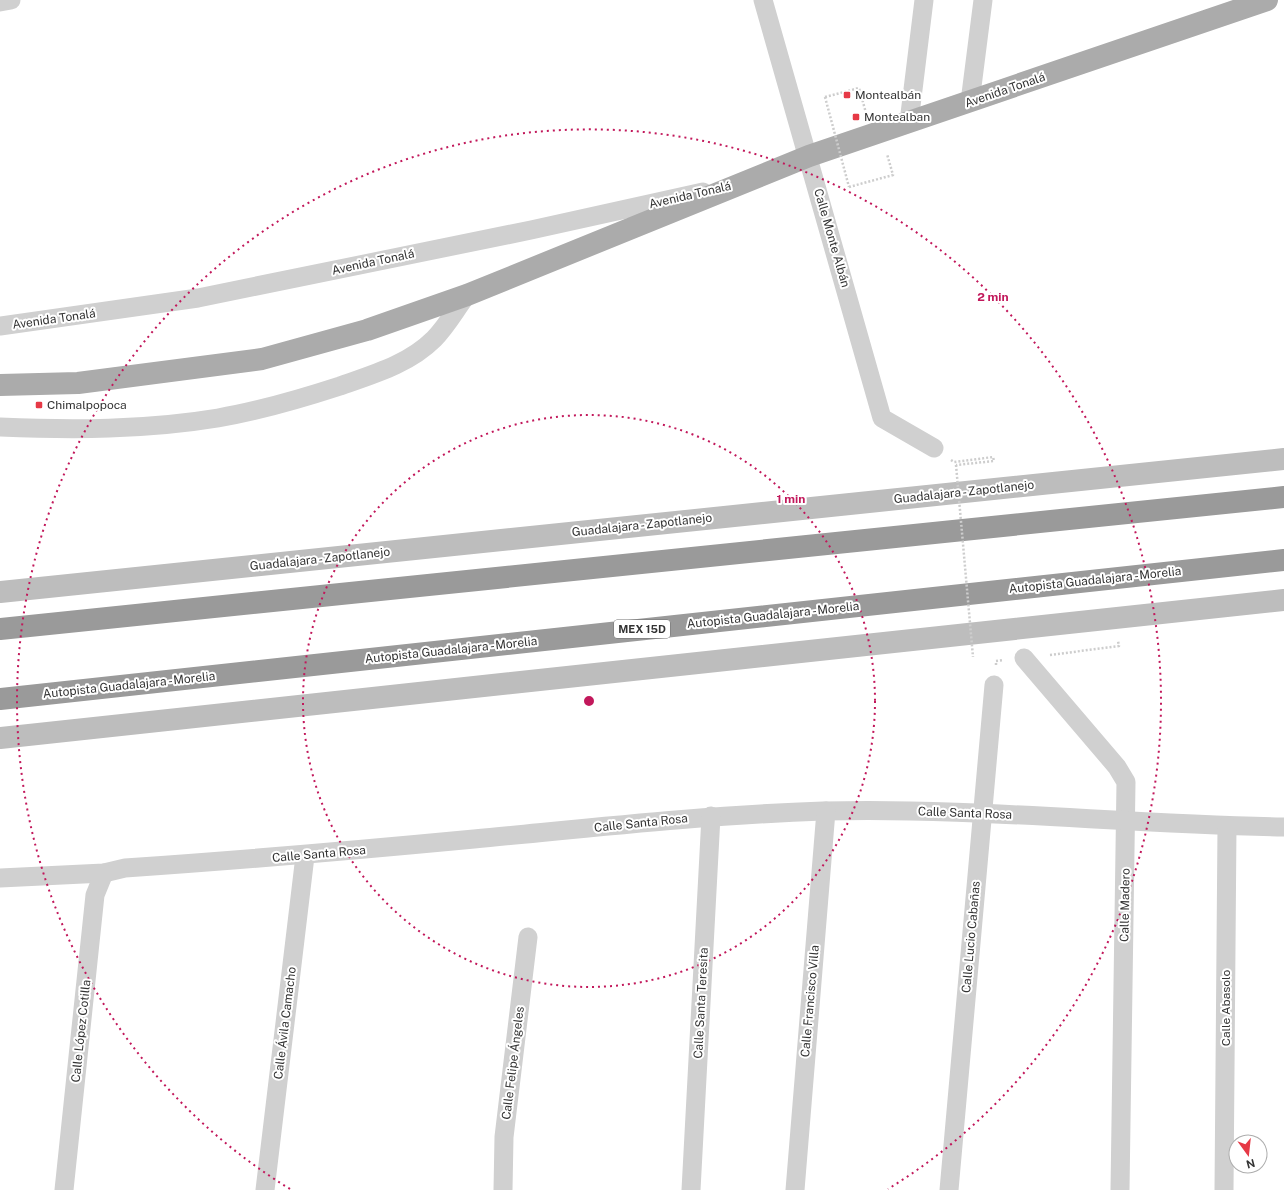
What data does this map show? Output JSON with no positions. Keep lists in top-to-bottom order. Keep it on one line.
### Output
{"streets":{"highway":["Autopista Guadalajara - Morelia","MEX 15D"],"main road":["Avenida Tonalá"],"street":["Calle Monte Albán","Guadalajara - Zapotlanejo","Calle Santa Rosa","Calle Madero","Calle Lucio Cabañas","Calle Francisco Villa","Calle Santa Teresita","Calle Abasolo","Calle Ávila Camacho","Calle López Cotilla","Calle Felipe Ángeles"]},"crossings":[["Avenida Tonalá","Calle Monte Albán"],["Calle Santa Rosa","Calle Madero"],["Calle Santa Rosa","Calle Lucio Cabañas"],["Calle Santa Rosa","Calle Francisco Villa"],["Calle Santa Rosa","Calle Santa Teresita"],["Calle Santa Rosa","Calle Abasolo"],["Calle Santa Rosa","Calle Ávila Camacho"],["Calle Santa Rosa","Calle López Cotilla"]],"places":{"transit":["Montealbán","Montealban","Chimalpopoca"]},"north":"bottom","rings":["2 min","1 min"]}
